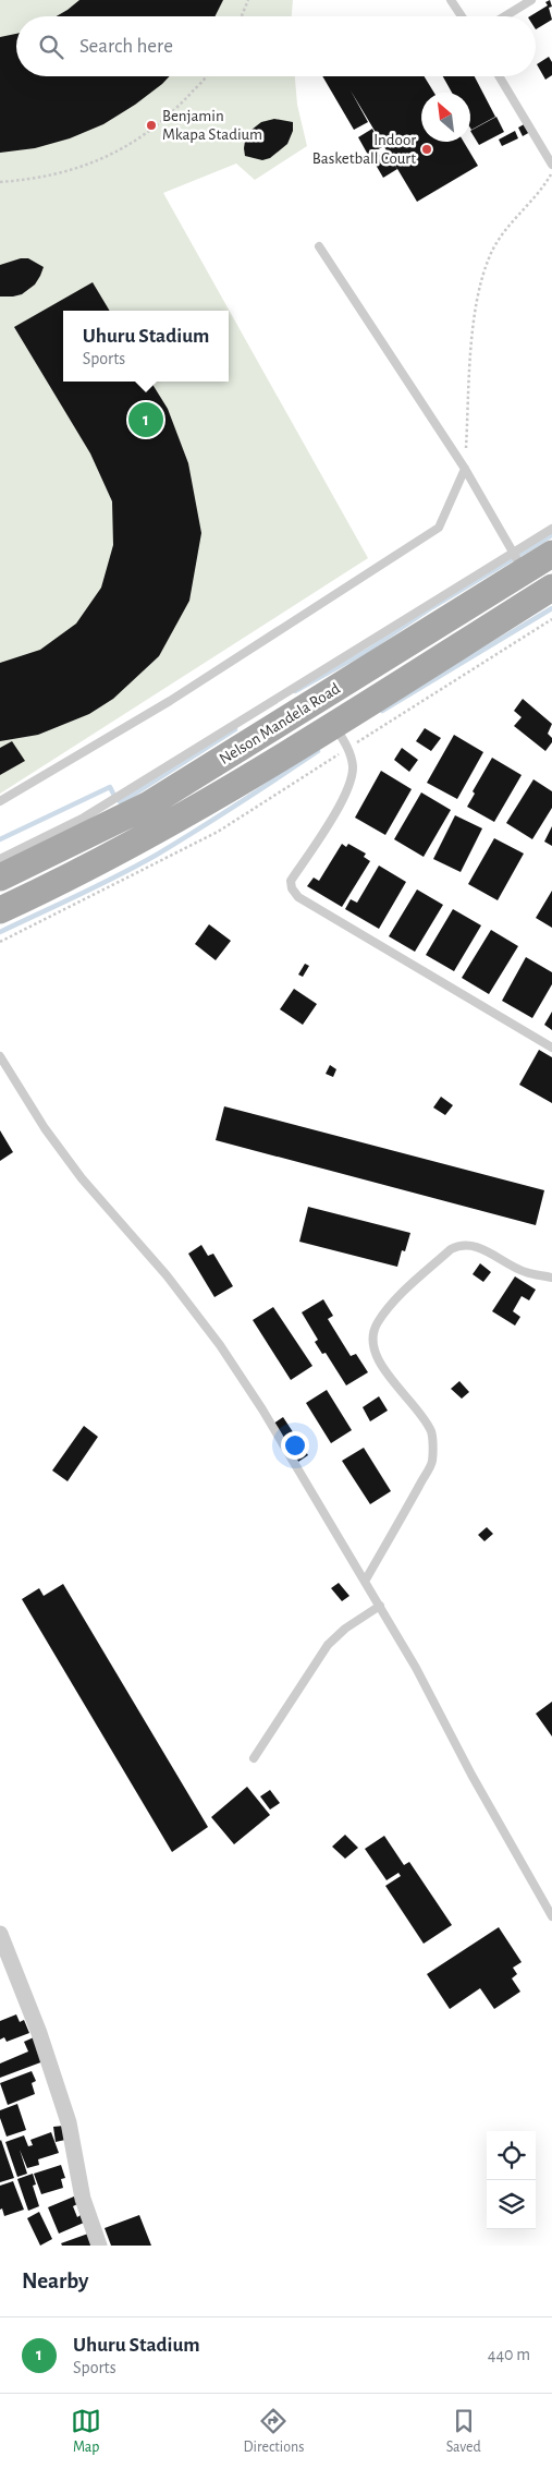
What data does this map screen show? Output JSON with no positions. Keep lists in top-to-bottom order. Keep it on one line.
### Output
{"streets":{"main road":["Nelson Mandela Road"]},"places":["Benjamin Mkapa Stadium","Indoor Basketball Court"],"north":"top left","page":{"search":"Search here","popup":["Uhuru Stadium","Sports"],"pins":"1","heading":"Nearby","list":[{"mark":"1","name":"Uhuru Stadium","note":"Sports","value":"440 m"}],"nav":["Map","Directions","Saved"]}}
